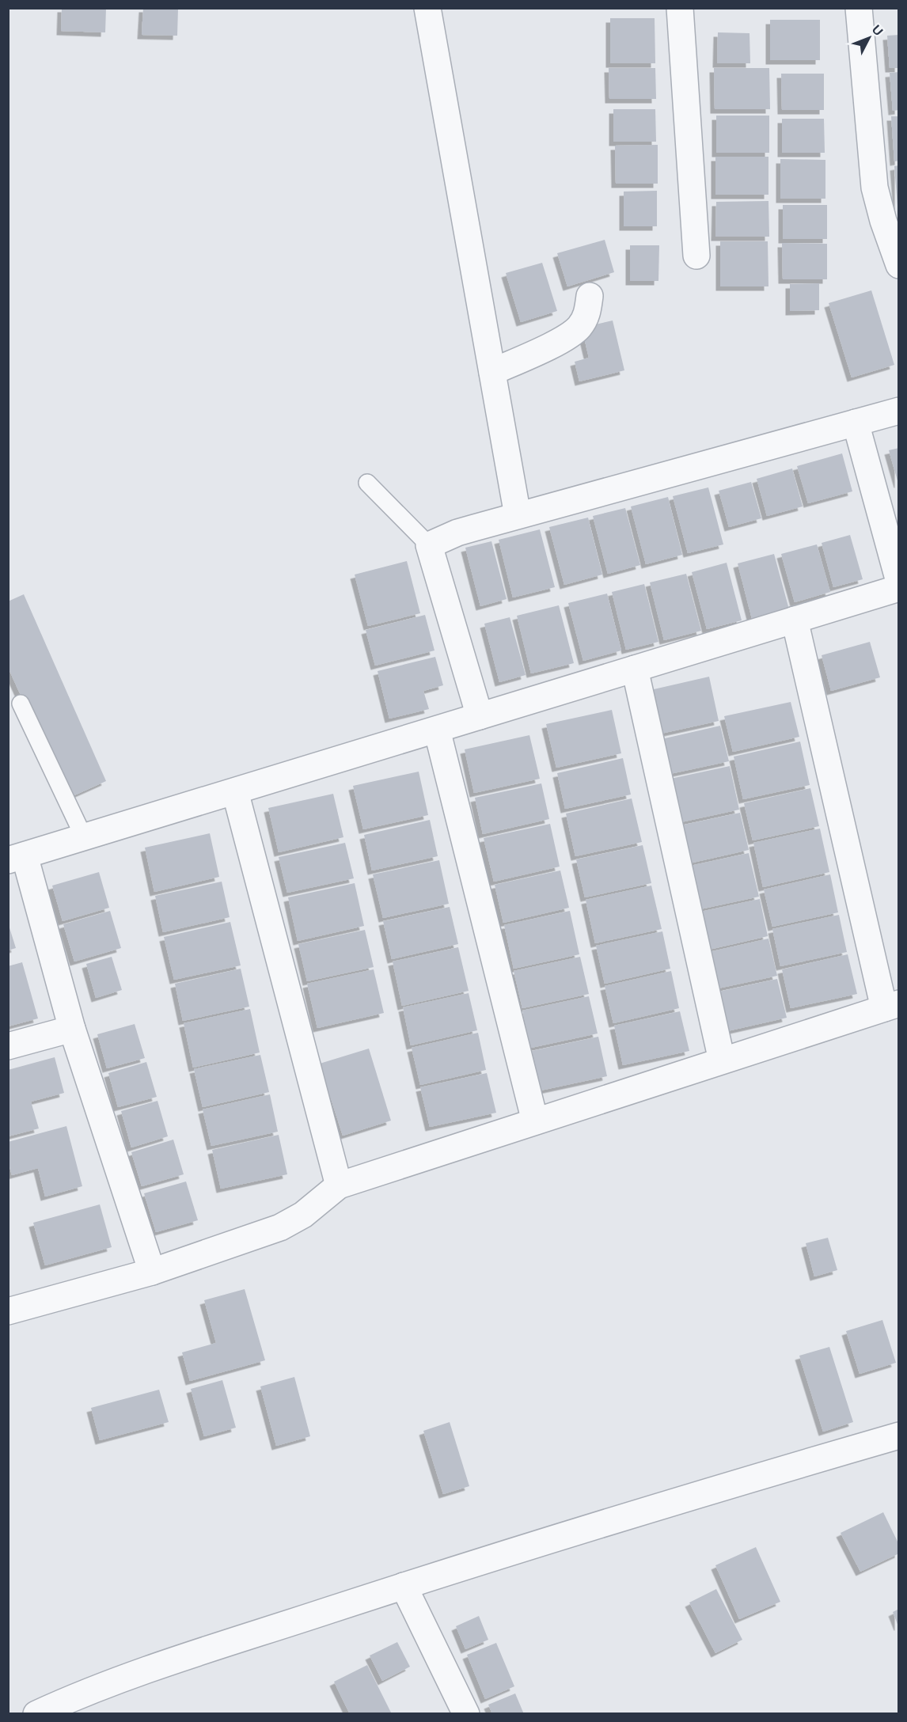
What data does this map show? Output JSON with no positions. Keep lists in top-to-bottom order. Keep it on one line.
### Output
{"north":"top right"}
